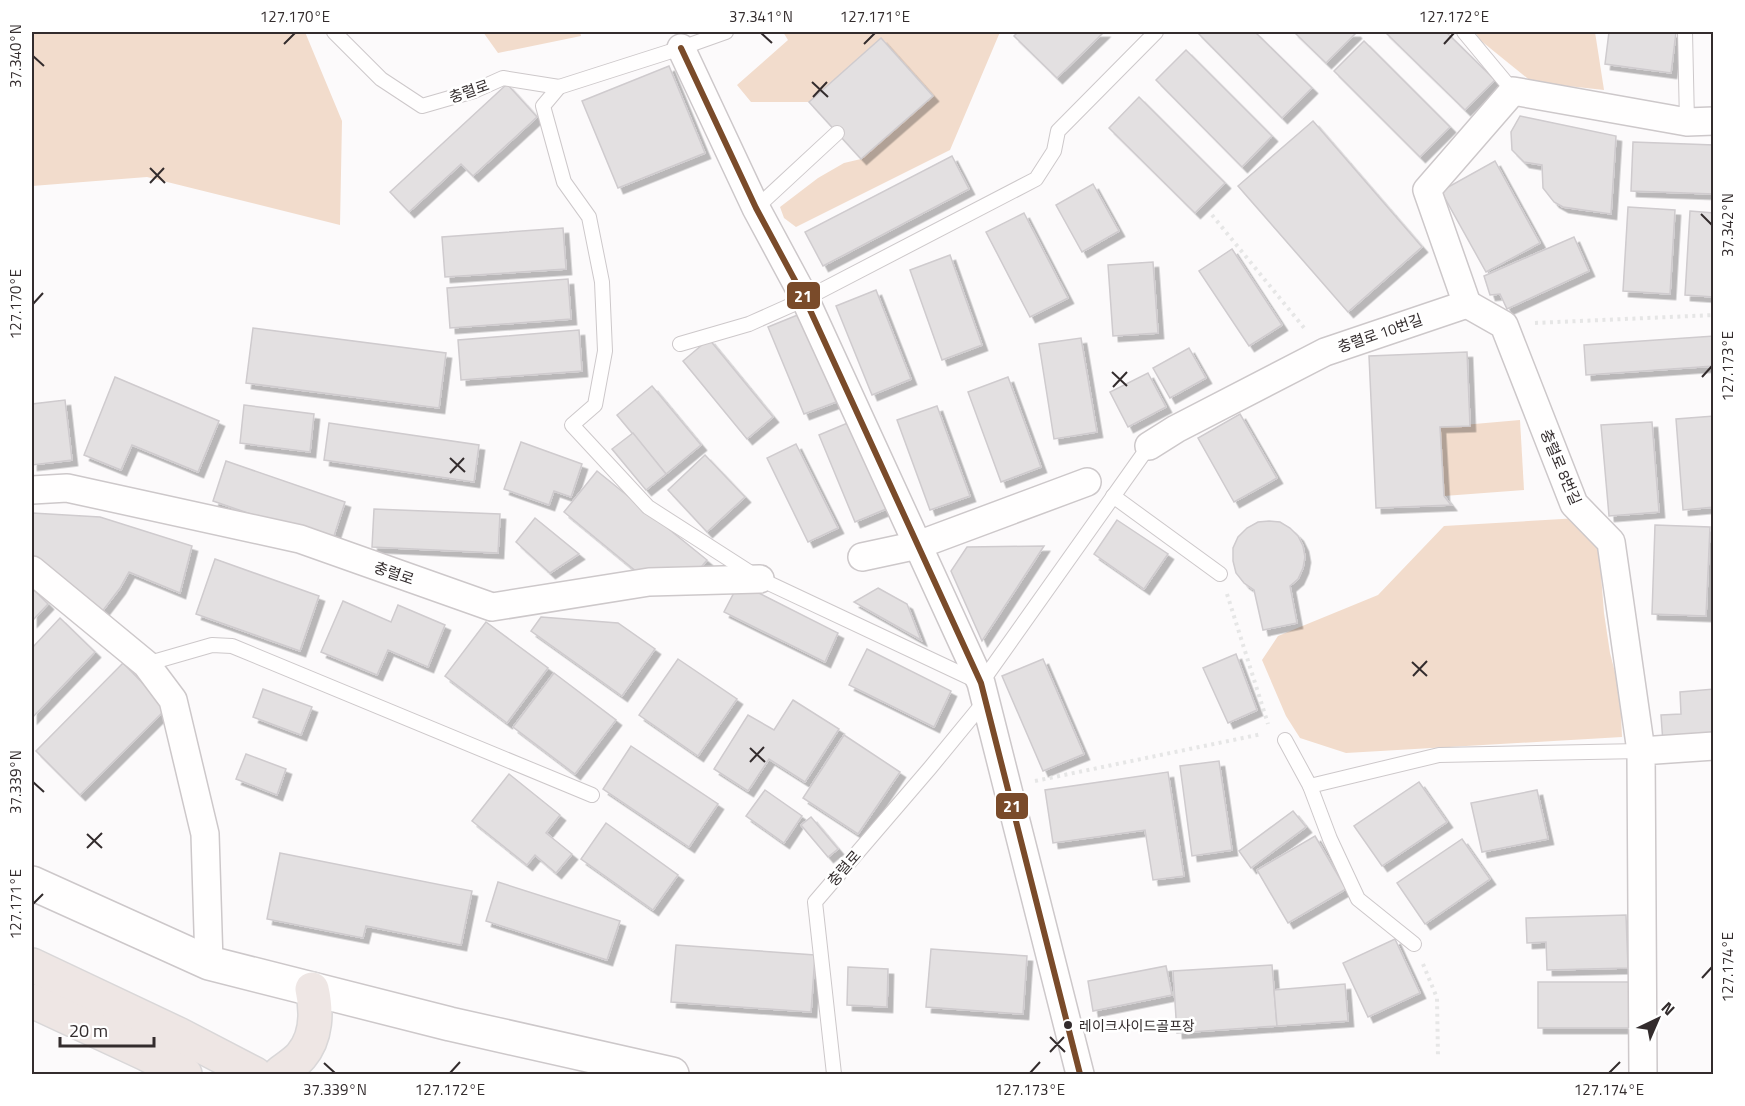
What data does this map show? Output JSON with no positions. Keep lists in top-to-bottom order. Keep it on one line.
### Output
{"streets":{"street":["충렬로","충렬로 10번길","충렬로 8번길"]},"crossings":[["충렬로","충렬로 10번길"]],"places":["레이크사이드골프장"],"lines":["transit line 21"],"scale_bar":"20 m","north":"top right","coordinates":["127.170°E","37.341°N","127.171°E","127.172°E","37.340°N","37.342°N","127.173°E","37.339°N","127.174°E"]}
